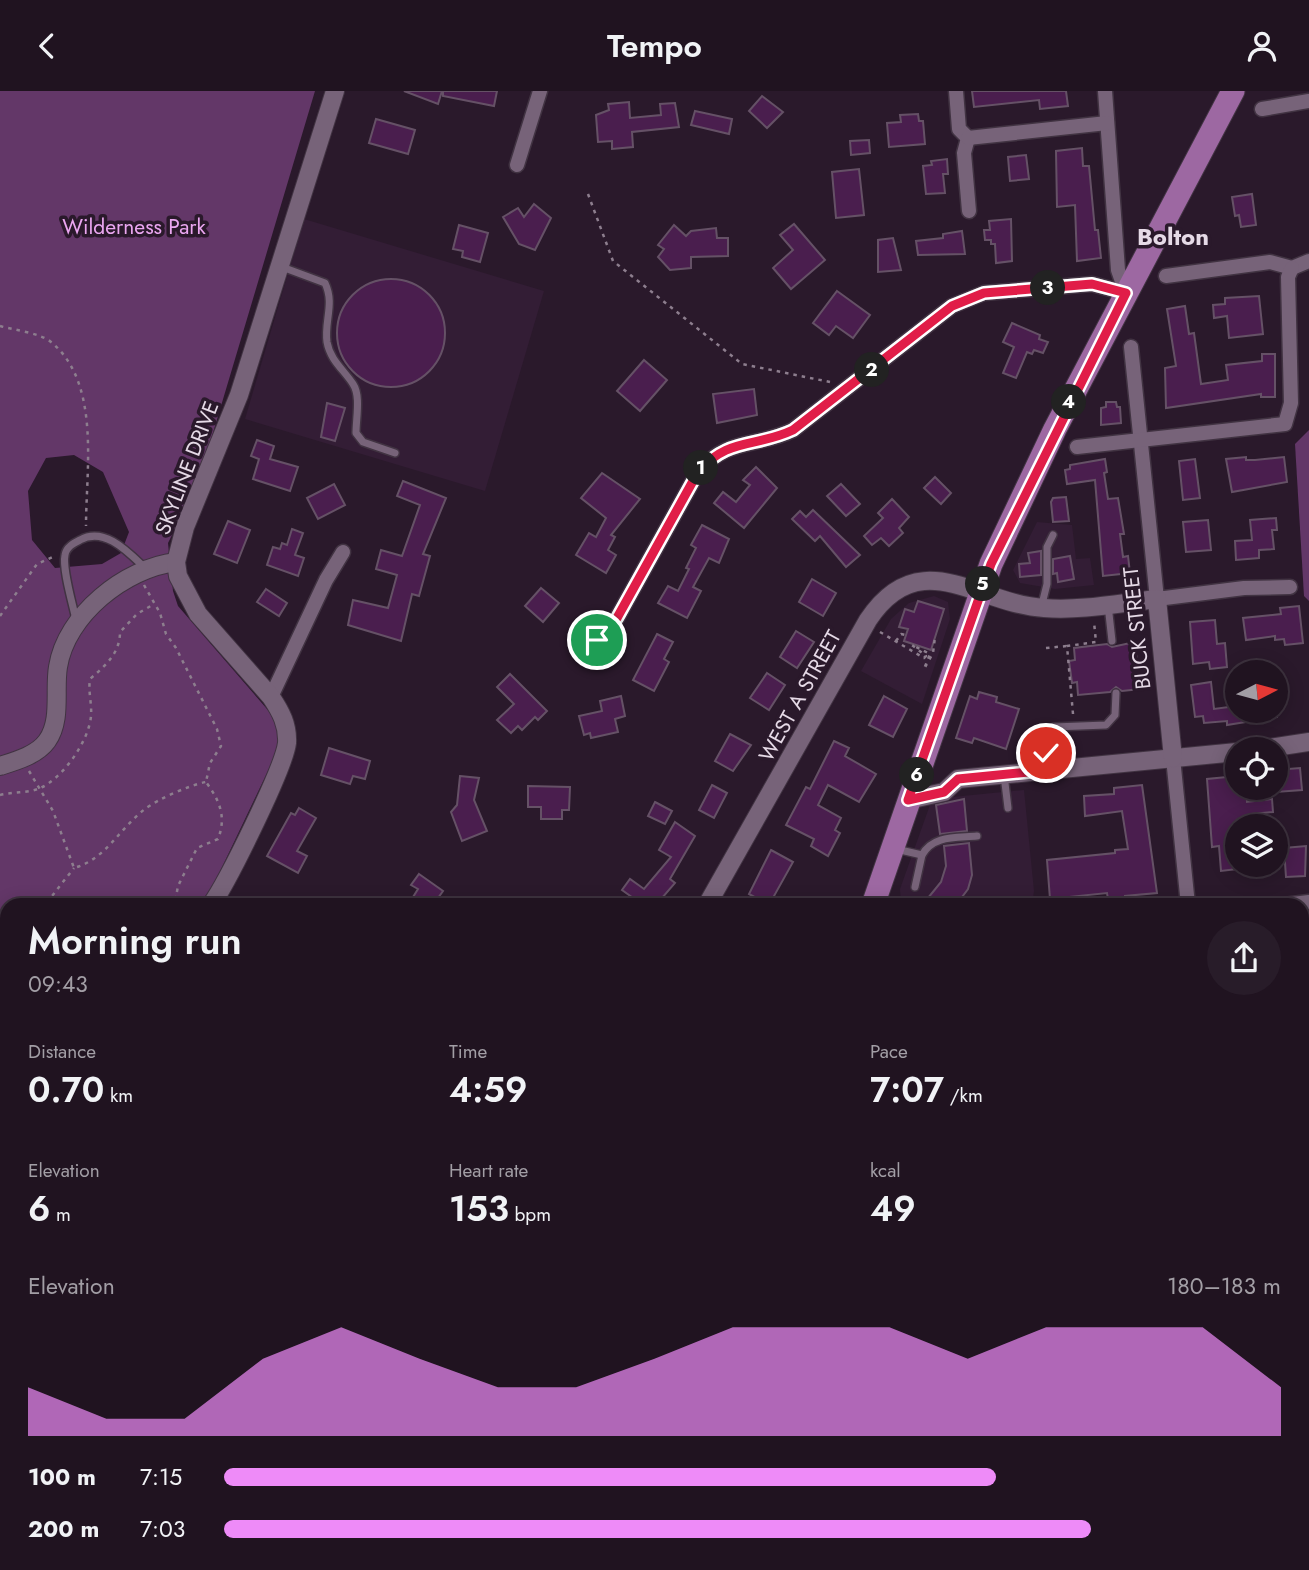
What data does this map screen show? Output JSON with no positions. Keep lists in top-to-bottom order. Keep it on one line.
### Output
{"streets":{"street":["SKYLINE DRIVE","BUCK STREET","WEST A STREET"]},"crossings":[["BUCK STREET","WEST A STREET"]],"districts":["Bolton"],"parks":["Wilderness Park"],"north":"right","page":{"header":"Tempo","pins":["3","2","4","1","5","6"],"heading":["Morning run","09:43"],"stats":[["Distance","0.70 km"],["Time","4:59"],["Pace","7:07 /km"],["Elevation","6 m"],["Heart rate","153 bpm"],["kcal","49"]],"chart":["Elevation","180–183 m"],"list":[{"name":"100 m","note":"7:15"},{"name":"200 m","note":"7:03"}]}}
